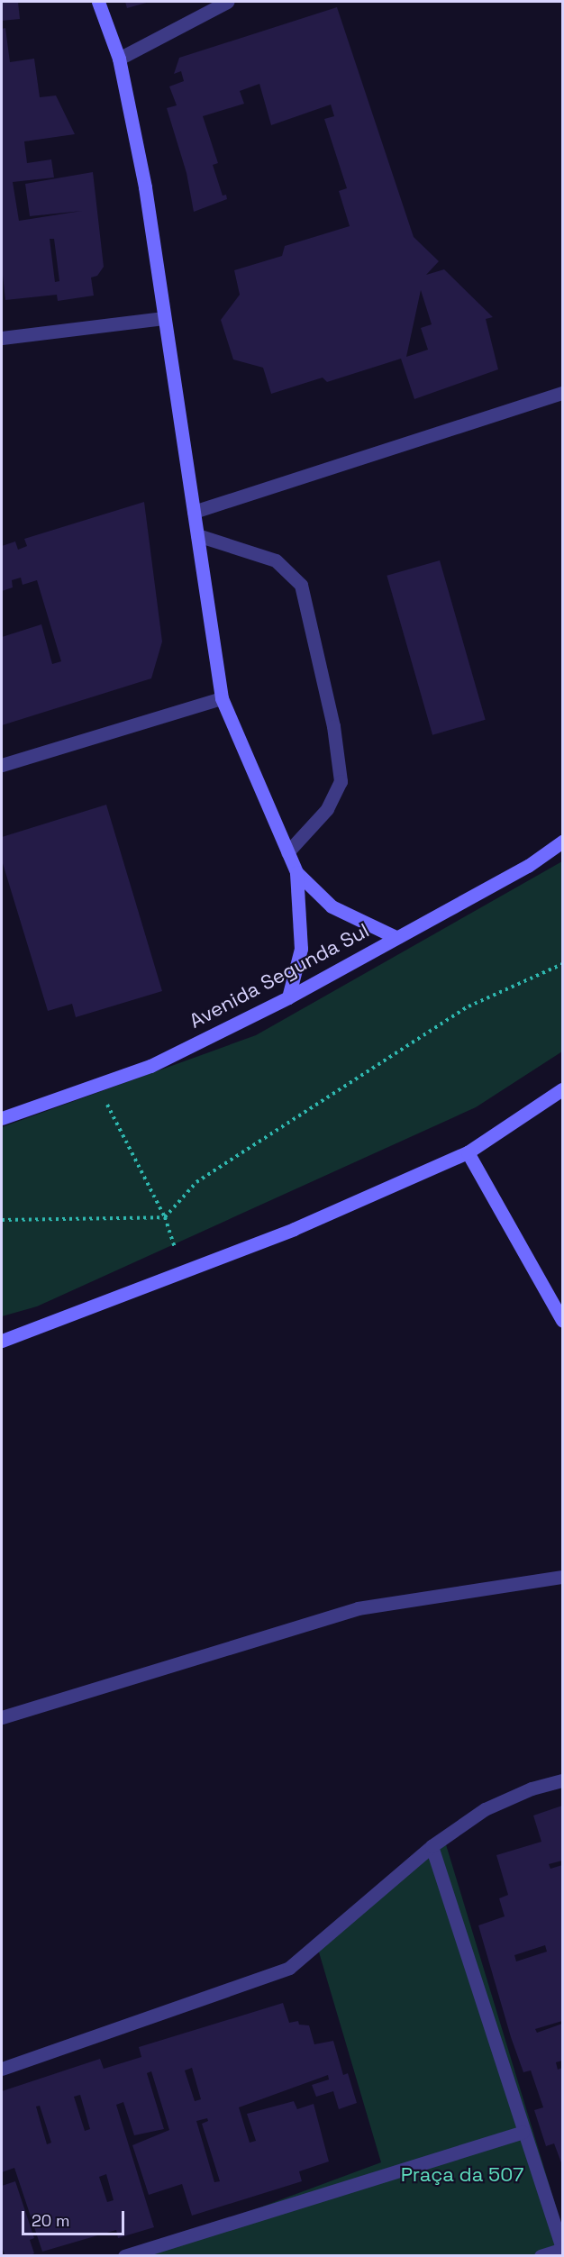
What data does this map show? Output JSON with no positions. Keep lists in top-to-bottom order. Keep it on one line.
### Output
{"streets":{"street":["Avenida Segunda Sul"]},"parks":["Praça da 507"],"scale_bar":"20 m"}
